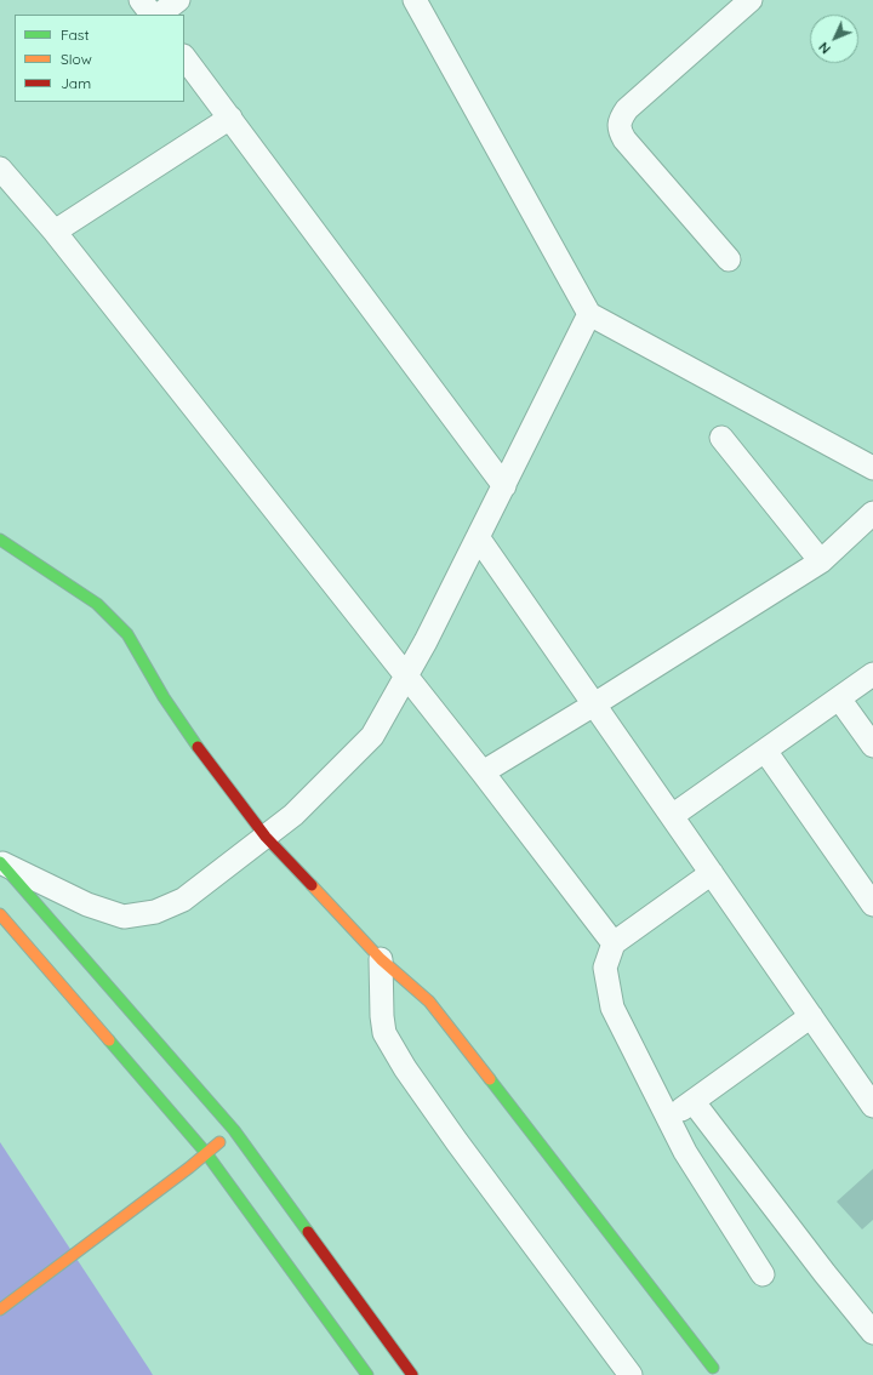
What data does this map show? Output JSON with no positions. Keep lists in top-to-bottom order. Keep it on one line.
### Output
{"legend":["Fast","Slow","Jam"],"north":"bottom left"}
